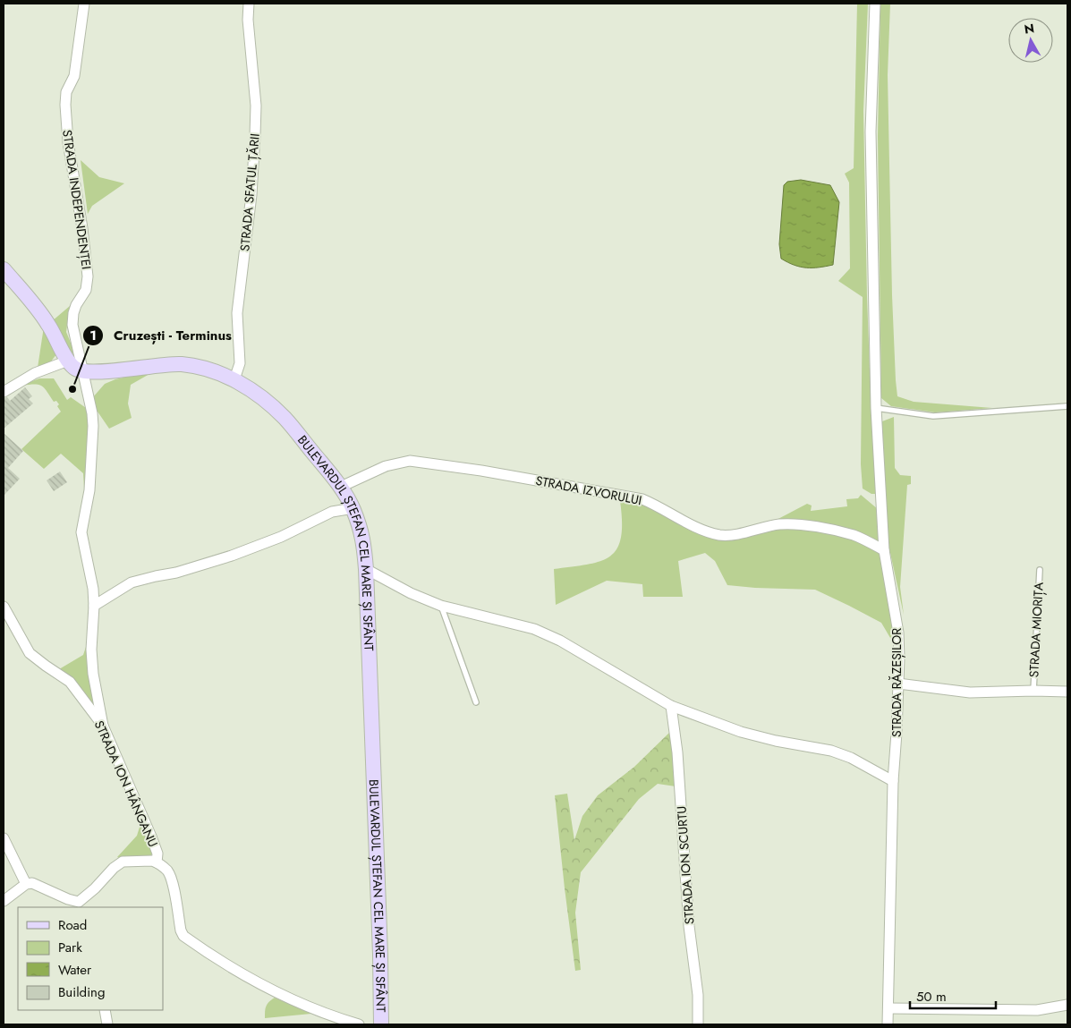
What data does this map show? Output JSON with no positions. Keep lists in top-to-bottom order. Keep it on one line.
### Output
{"streets":{"street":["STRADA SFATUL ȚĂRII","STRADA INDEPENDENȚEI","STRADA IZVORULUI","BULEVARDUL ȘTEFAN CEL MARE ȘI SFÂNT","STRADA MIORIȚA","STRADA RĂZEȘILOR","STRADA ION HÂNGANU","STRADA ION SCURTU"]},"crossings":[["STRADA SFATUL ȚĂRII","BULEVARDUL ȘTEFAN CEL MARE ȘI SFÂNT"],["STRADA INDEPENDENȚEI","BULEVARDUL ȘTEFAN CEL MARE ȘI SFÂNT"],["STRADA INDEPENDENȚEI","STRADA ION HÂNGANU"],["STRADA IZVORULUI","BULEVARDUL ȘTEFAN CEL MARE ȘI SFÂNT"],["STRADA IZVORULUI","STRADA RĂZEȘILOR"],["STRADA MIORIȚA","STRADA RĂZEȘILOR"]],"places":["Cruzești - Terminus"],"legend":["Road","Park","Water","Building"],"scale_bar":"50 m","north":"top"}
